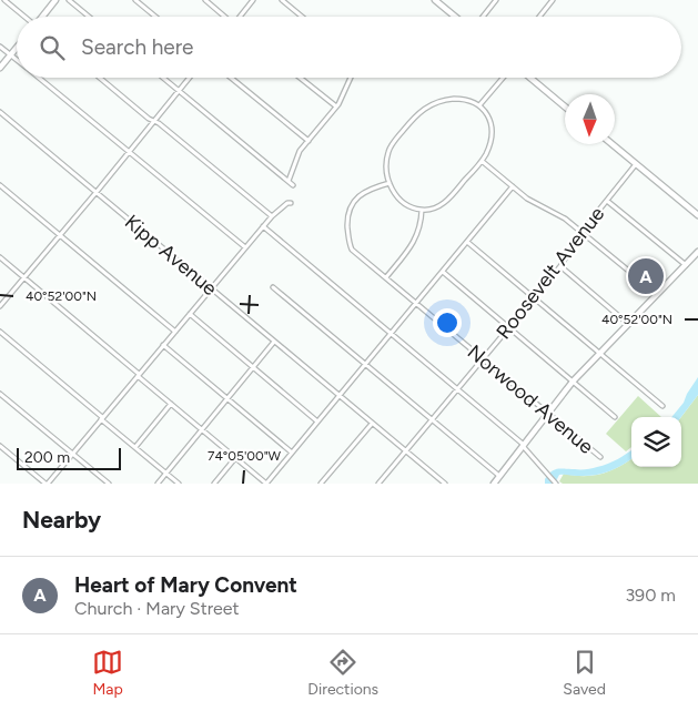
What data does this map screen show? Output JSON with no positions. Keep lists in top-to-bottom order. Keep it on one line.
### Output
{"streets":{"street":["Kipp Avenue","Roosevelt Avenue","Norwood Avenue"]},"crossings":[["Kipp Avenue","Roosevelt Avenue"],["Roosevelt Avenue","Norwood Avenue"]],"scale_bar":"200 m","north":"bottom","page":{"search":"Search here","pins":"A","scale":"200 m","heading":"Nearby","list":[{"mark":"A","name":"Heart of Mary Convent","note":"Church · Mary Street","value":"390 m"}],"nav":["Map","Directions","Saved"]},"coordinates":["40°52'00\"N","74°05'00\"W"]}
